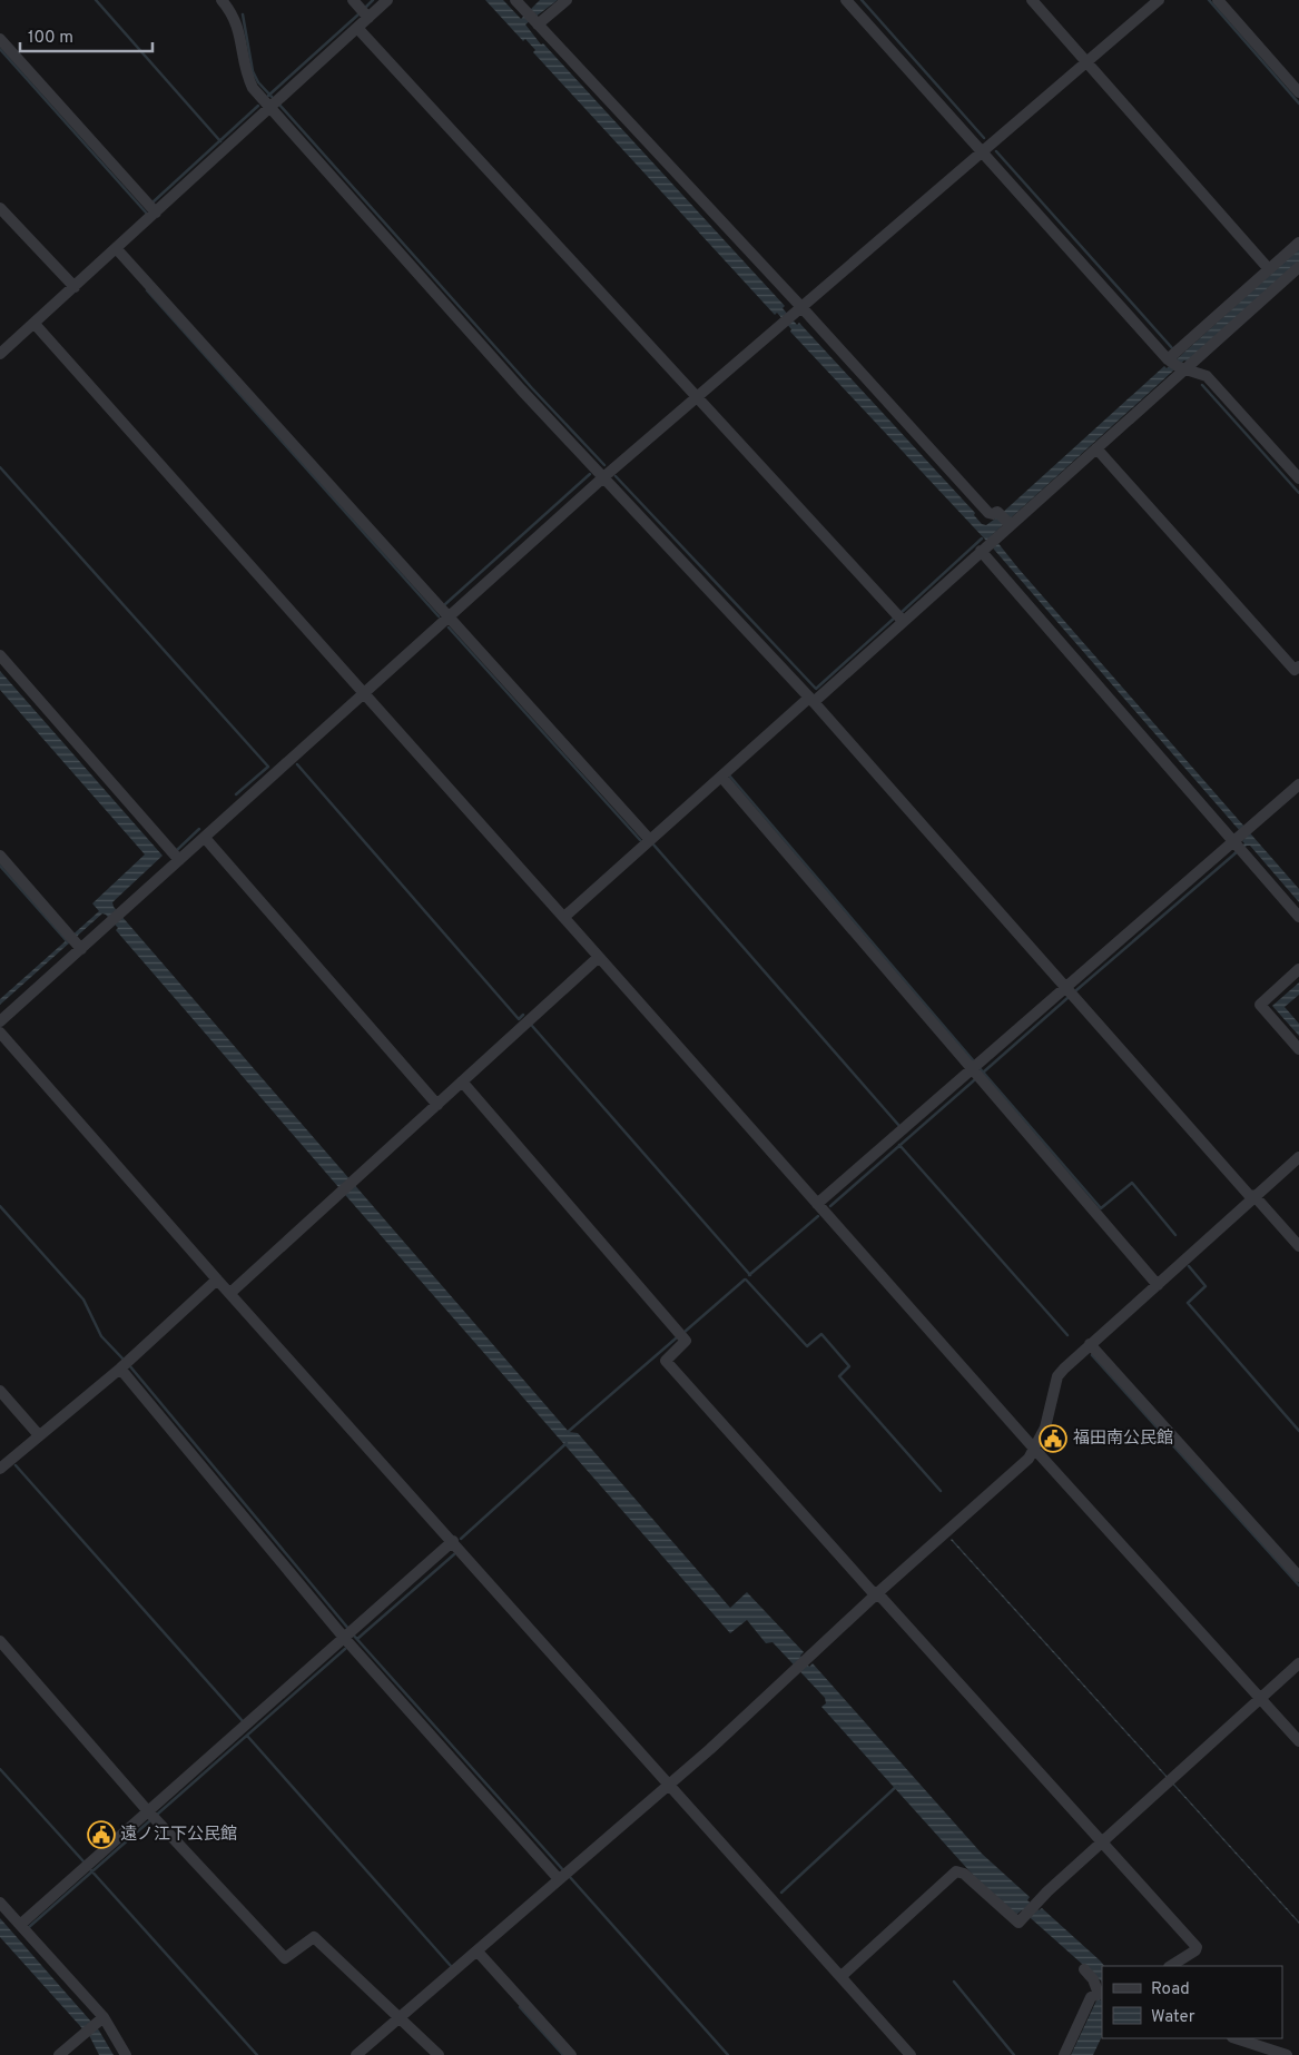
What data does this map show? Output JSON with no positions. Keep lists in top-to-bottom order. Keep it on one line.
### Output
{"places":{"public building":["福田南公民館","遠ノ江下公民館"]},"legend":["Road","Water"],"scale_bar":"100 m"}
